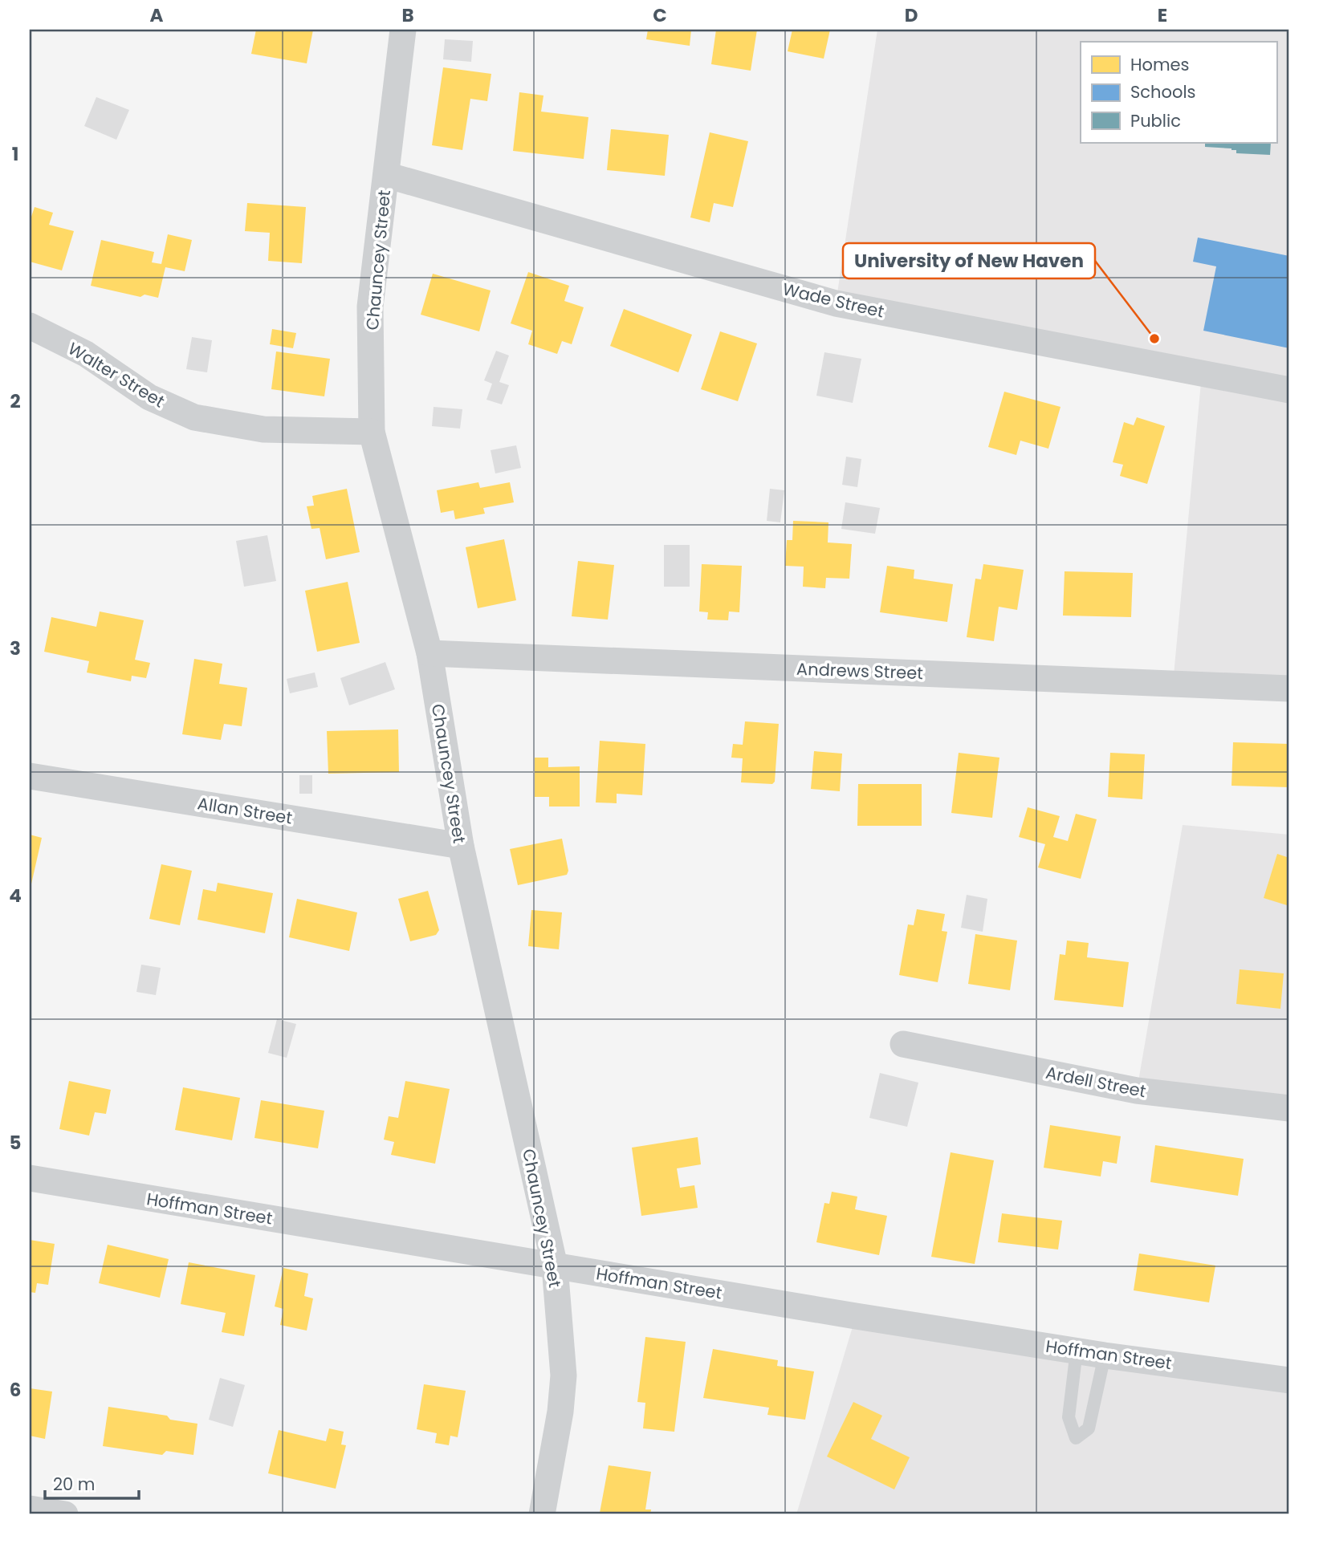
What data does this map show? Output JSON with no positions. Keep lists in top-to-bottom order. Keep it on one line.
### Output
{"streets":{"street":["Chauncey Street","Wade Street","Walter Street","Andrews Street","Allan Street","Ardell Street","Hoffman Street"]},"crossings":[["Chauncey Street","Wade Street"],["Chauncey Street","Walter Street"],["Chauncey Street","Andrews Street"],["Chauncey Street","Allan Street"],["Chauncey Street","Hoffman Street"]],"places":["University of New Haven"],"legend":["Homes","Schools","Public"],"scale_bar":"20 m","grid":{"columns":["A","B","C","D","E"],"rows":["1","2","3","4","5","6"]}}
